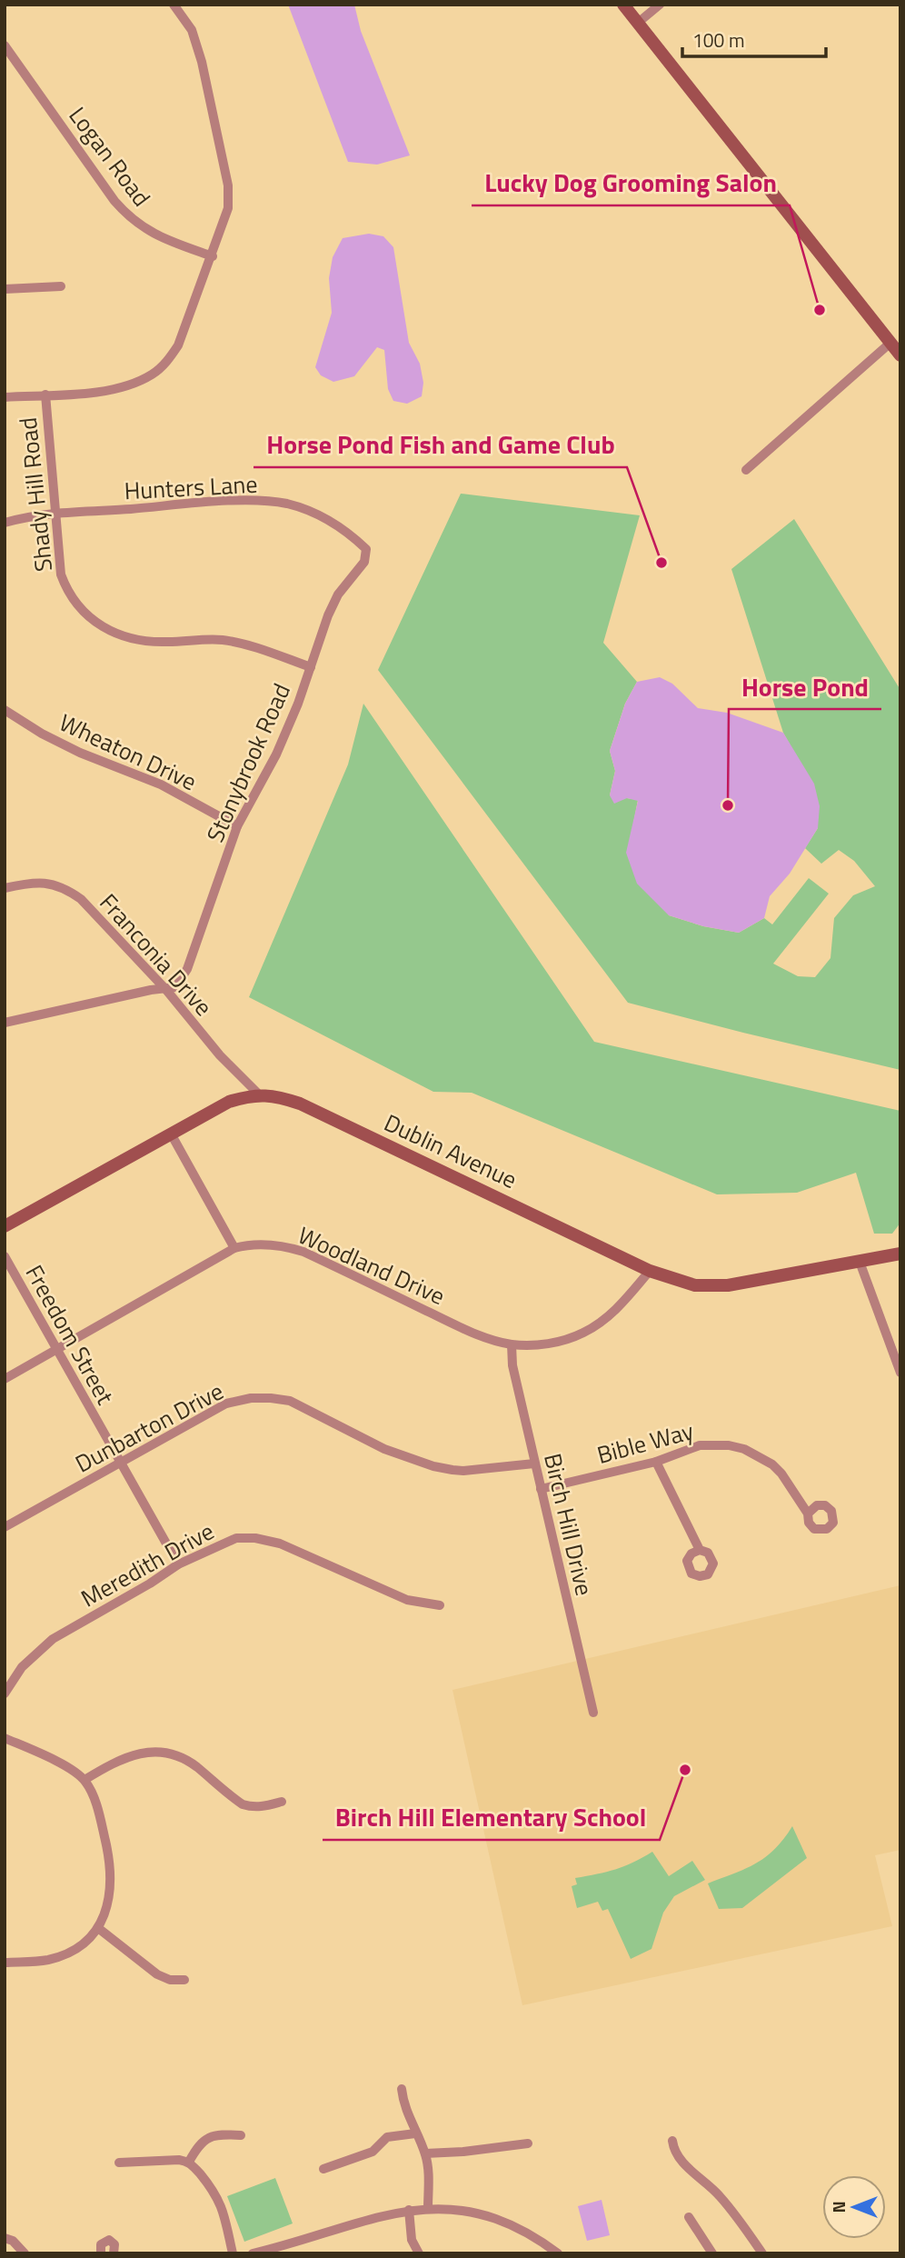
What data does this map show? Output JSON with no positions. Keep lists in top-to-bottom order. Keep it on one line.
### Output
{"streets":{"street":["Logan Road","Hunters Lane","Shady Hill Road","Wheaton Drive","Stonybrook Road","Franconia Drive","Dublin Avenue","Woodland Drive","Freedom Street","Dunbarton Drive","Bible Way","Birch Hill Drive","Meredith Drive"]},"crossings":[["Hunters Lane","Shady Hill Road"],["Hunters Lane","Stonybrook Road"],["Shady Hill Road","Stonybrook Road"],["Wheaton Drive","Stonybrook Road"],["Stonybrook Road","Franconia Drive"],["Franconia Drive","Dublin Avenue"],["Dublin Avenue","Woodland Drive"],["Woodland Drive","Freedom Street"],["Woodland Drive","Birch Hill Drive"],["Freedom Street","Dunbarton Drive"],["Freedom Street","Meredith Drive"],["Dunbarton Drive","Birch Hill Drive"],["Bible Way","Birch Hill Drive"]],"places":["Lucky Dog Grooming Salon","Horse Pond Fish and Game Club","Horse Pond","Birch Hill Elementary School"],"scale_bar":"100 m","north":"left"}
